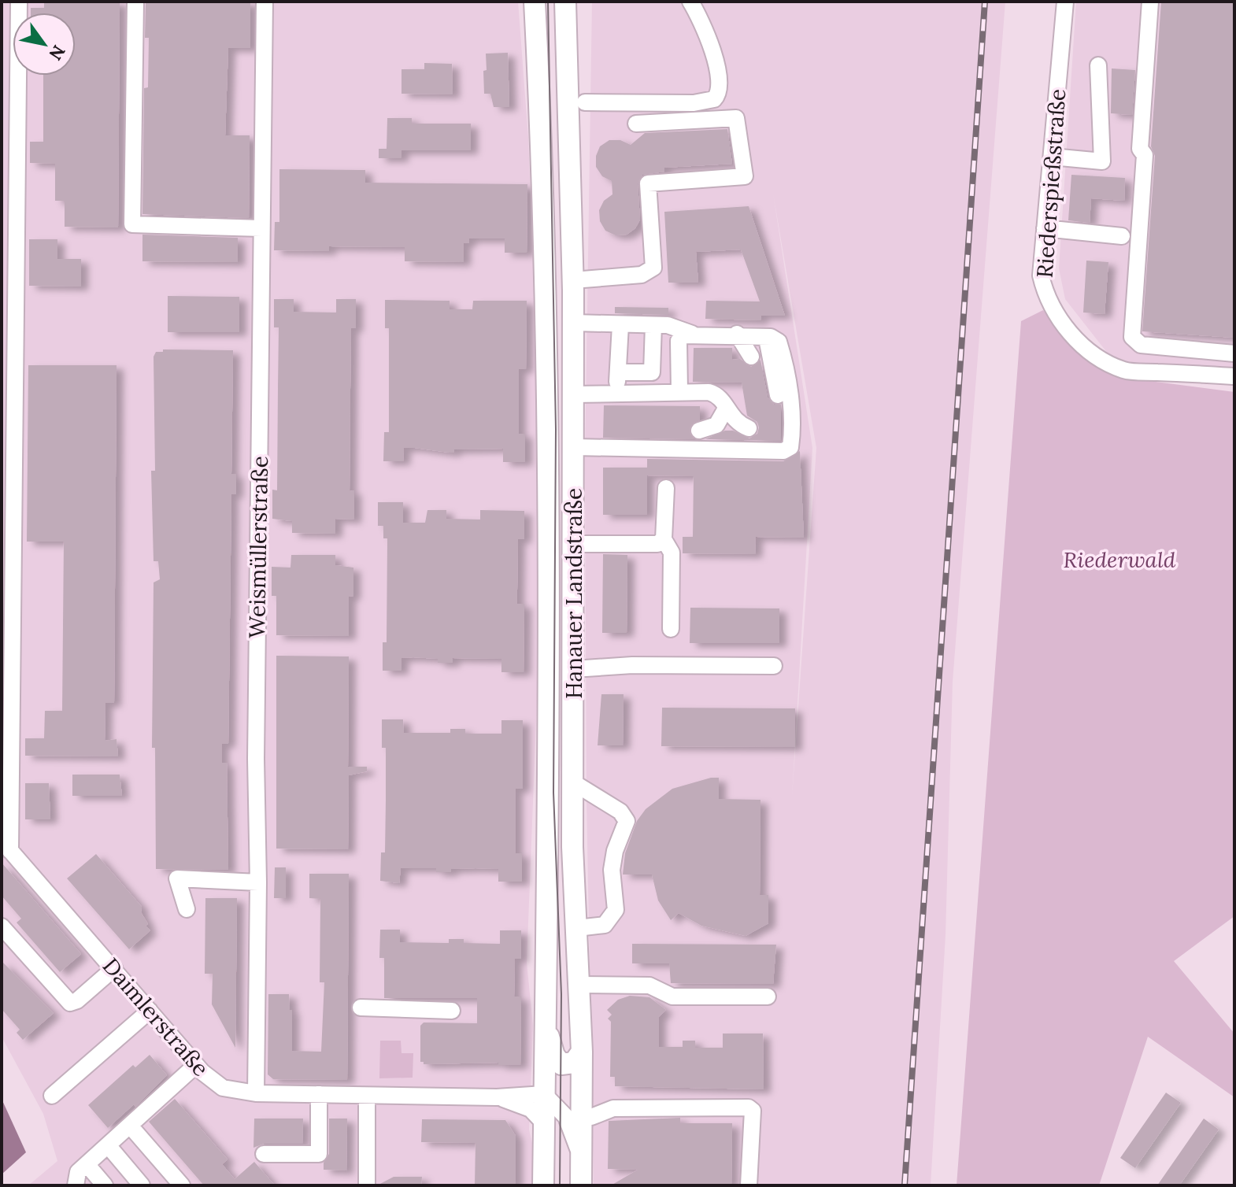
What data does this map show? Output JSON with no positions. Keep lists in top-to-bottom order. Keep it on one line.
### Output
{"streets":{"main road":["Hanauer Landstraße"],"street":["Riederspießstraße","Weismüllerstraße","Daimlerstraße"]},"crossings":[["Weismüllerstraße","Daimlerstraße"],["Hanauer Landstraße","Daimlerstraße"]],"parks":["Riederwald"],"north":"bottom right"}
